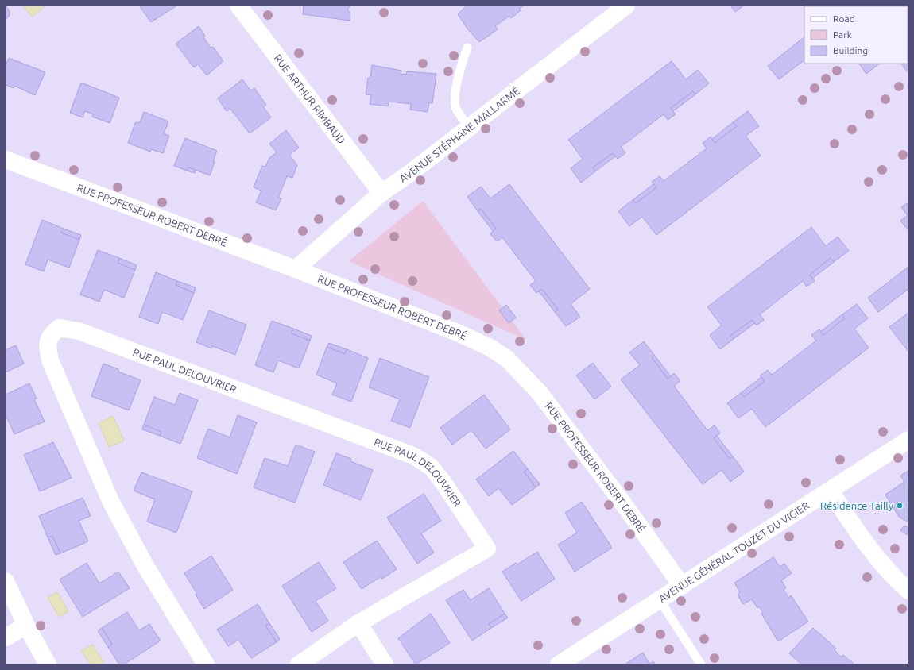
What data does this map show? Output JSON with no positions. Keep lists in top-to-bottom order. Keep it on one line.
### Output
{"streets":{"street":["RUE ARTHUR RIMBAUD","AVENUE STÉPHANE MALLARMÉ","RUE PROFESSEUR ROBERT DEBRÉ","RUE PAUL DELOUVRIER","AVENUE GÉNÉRAL TOUZET DU VIGIER"]},"crossings":[["RUE ARTHUR RIMBAUD","AVENUE STÉPHANE MALLARMÉ"],["AVENUE STÉPHANE MALLARMÉ","RUE PROFESSEUR ROBERT DEBRÉ"],["RUE PROFESSEUR ROBERT DEBRÉ","AVENUE GÉNÉRAL TOUZET DU VIGIER"]],"places":["Résidence Tailly"],"legend":["Road","Park","Building"]}
